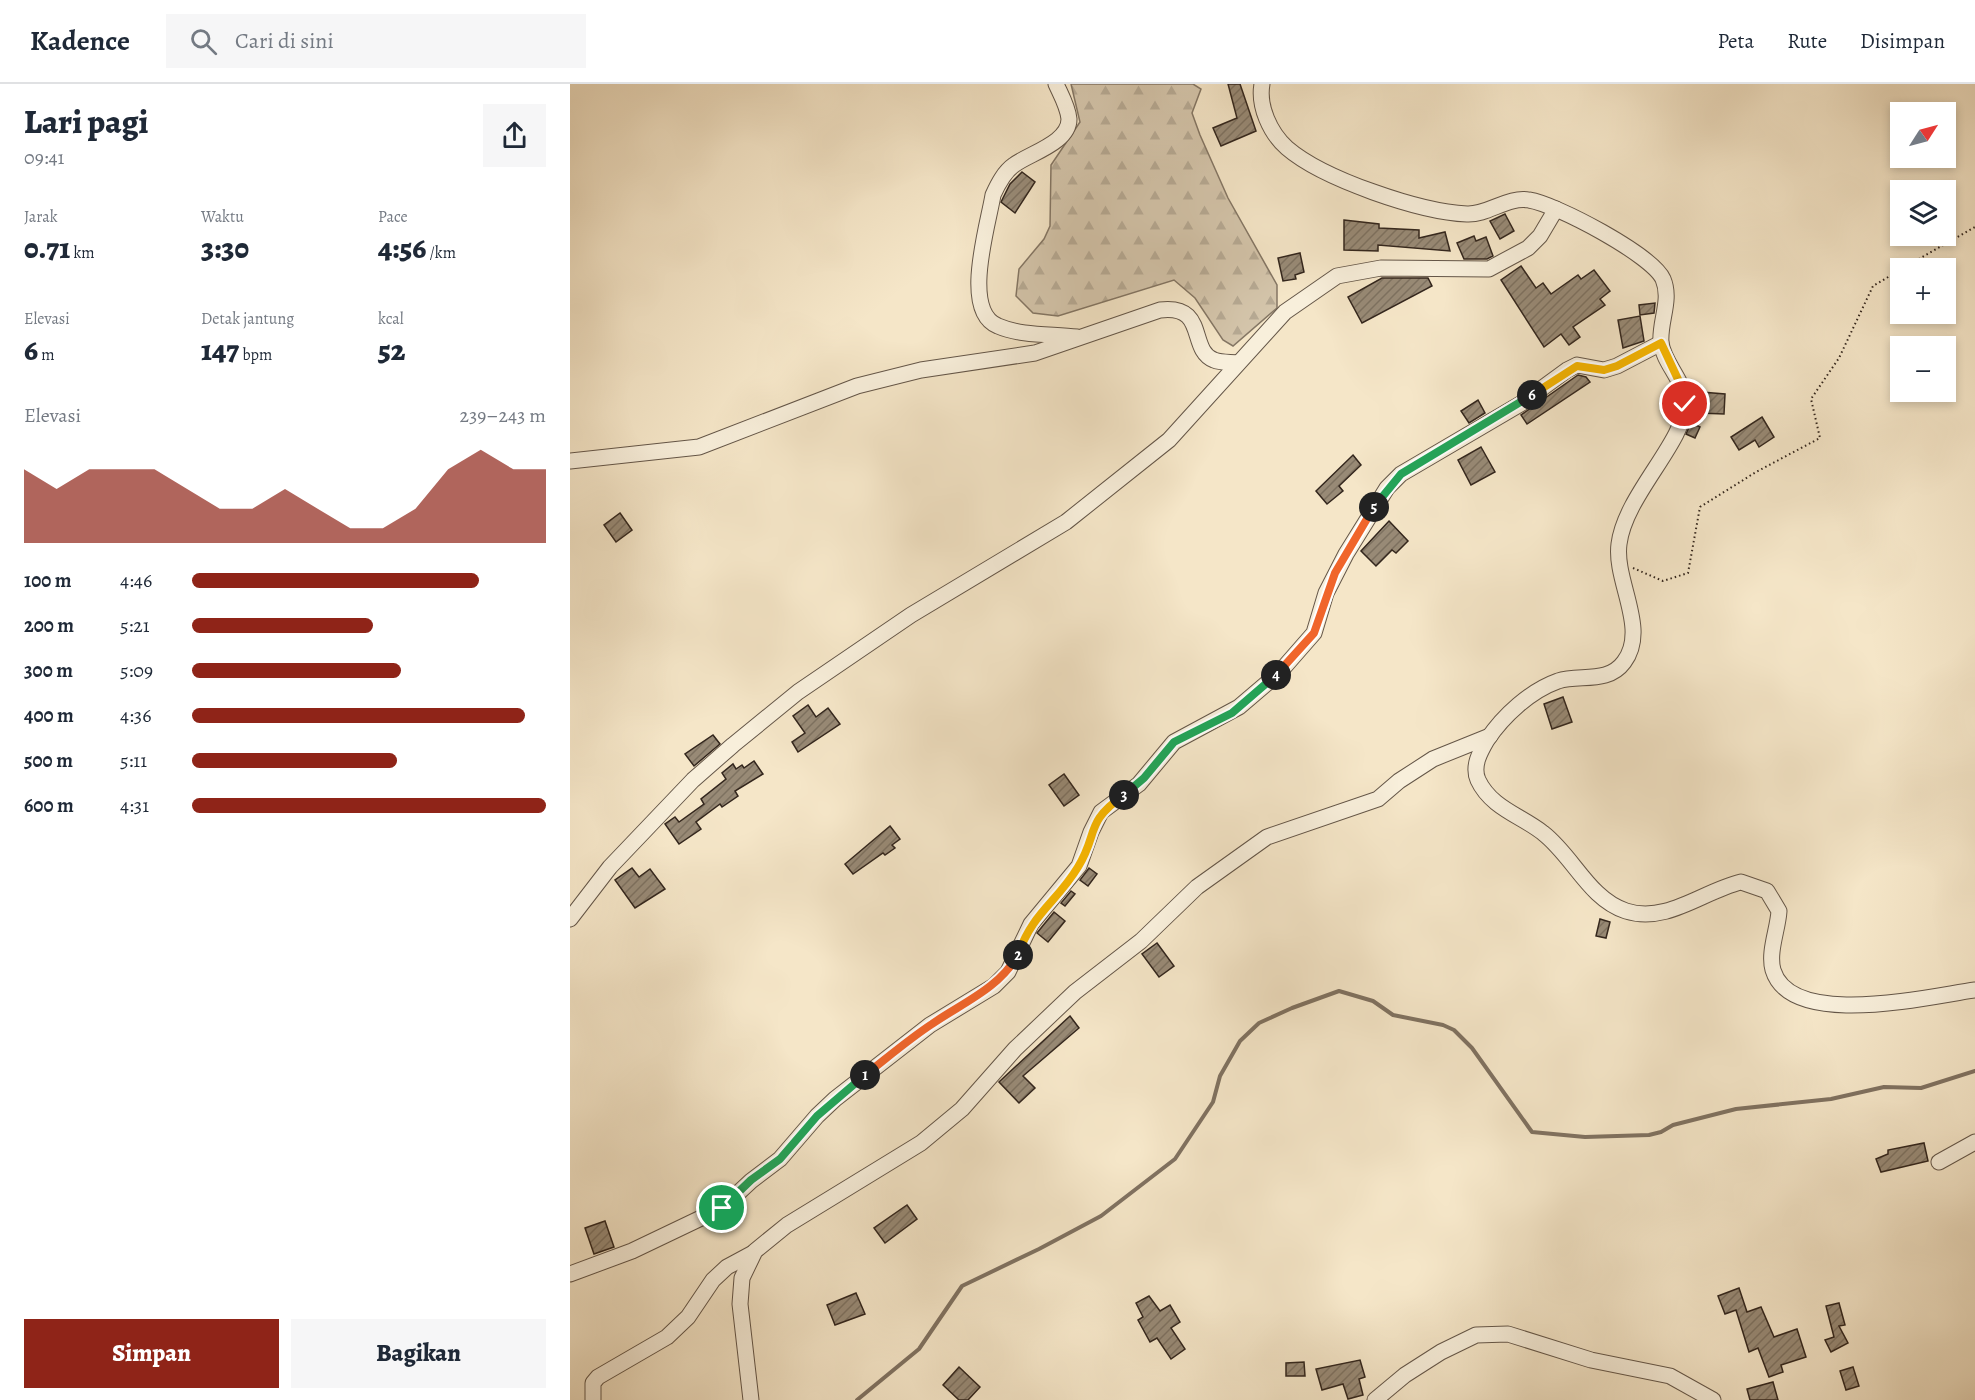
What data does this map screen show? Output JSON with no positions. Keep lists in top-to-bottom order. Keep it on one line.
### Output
{"north":"top right","page":{"header":"Kadence","search":"Cari di sini","nav":["Peta","Rute","Disimpan"],"heading":["Lari pagi","09:41"],"map_buttons":["+","−"],"stats":[["Jarak","0.71 km"],["Waktu","3:30"],["Pace","4:56 /km"],["Elevasi","6 m"],["Detak jantung","147 bpm"],["kcal","52"]],"pins":["6","5","4","3","2","1"],"chart":["Elevasi","239–243 m"],"list":[{"name":"100 m","note":"4:46"},{"name":"200 m","note":"5:21"},{"name":"300 m","note":"5:09"},{"name":"400 m","note":"4:36"},{"name":"500 m","note":"5:11"},{"name":"600 m","note":"4:31"}],"buttons":["Simpan","Bagikan"]}}
